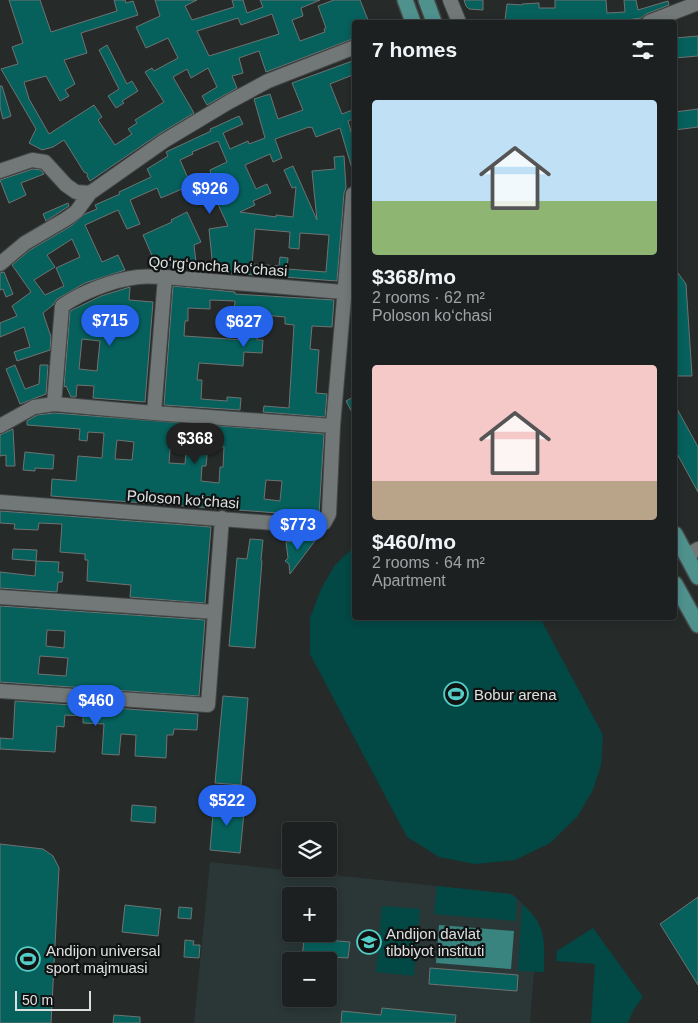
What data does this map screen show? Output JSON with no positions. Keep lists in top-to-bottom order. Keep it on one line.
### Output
{"streets":{"street":["Qoʻrgʻoncha koʻchasi","Poloson koʻchasi"]},"crossings":[["Qoʻrgʻoncha koʻchasi","Poloson koʻchasi"]],"places":{"sports":["Bobur arena","Andijon universal sport majmuasi"],"school or university":["Andijon davlat tibbiyot instituti"]},"scale_bar":"50 m","page":{"heading":"7 homes","list":[{"name":"$368/mo","note":"2 rooms · 62 m² · Poloson koʻchasi"},{"name":"$460/mo","note":"2 rooms · 64 m² · Apartment"}],"price":["$926","$715","$627","$368","$773","$460","$522"],"map_buttons":["+","−"],"scale":"50 m"}}
